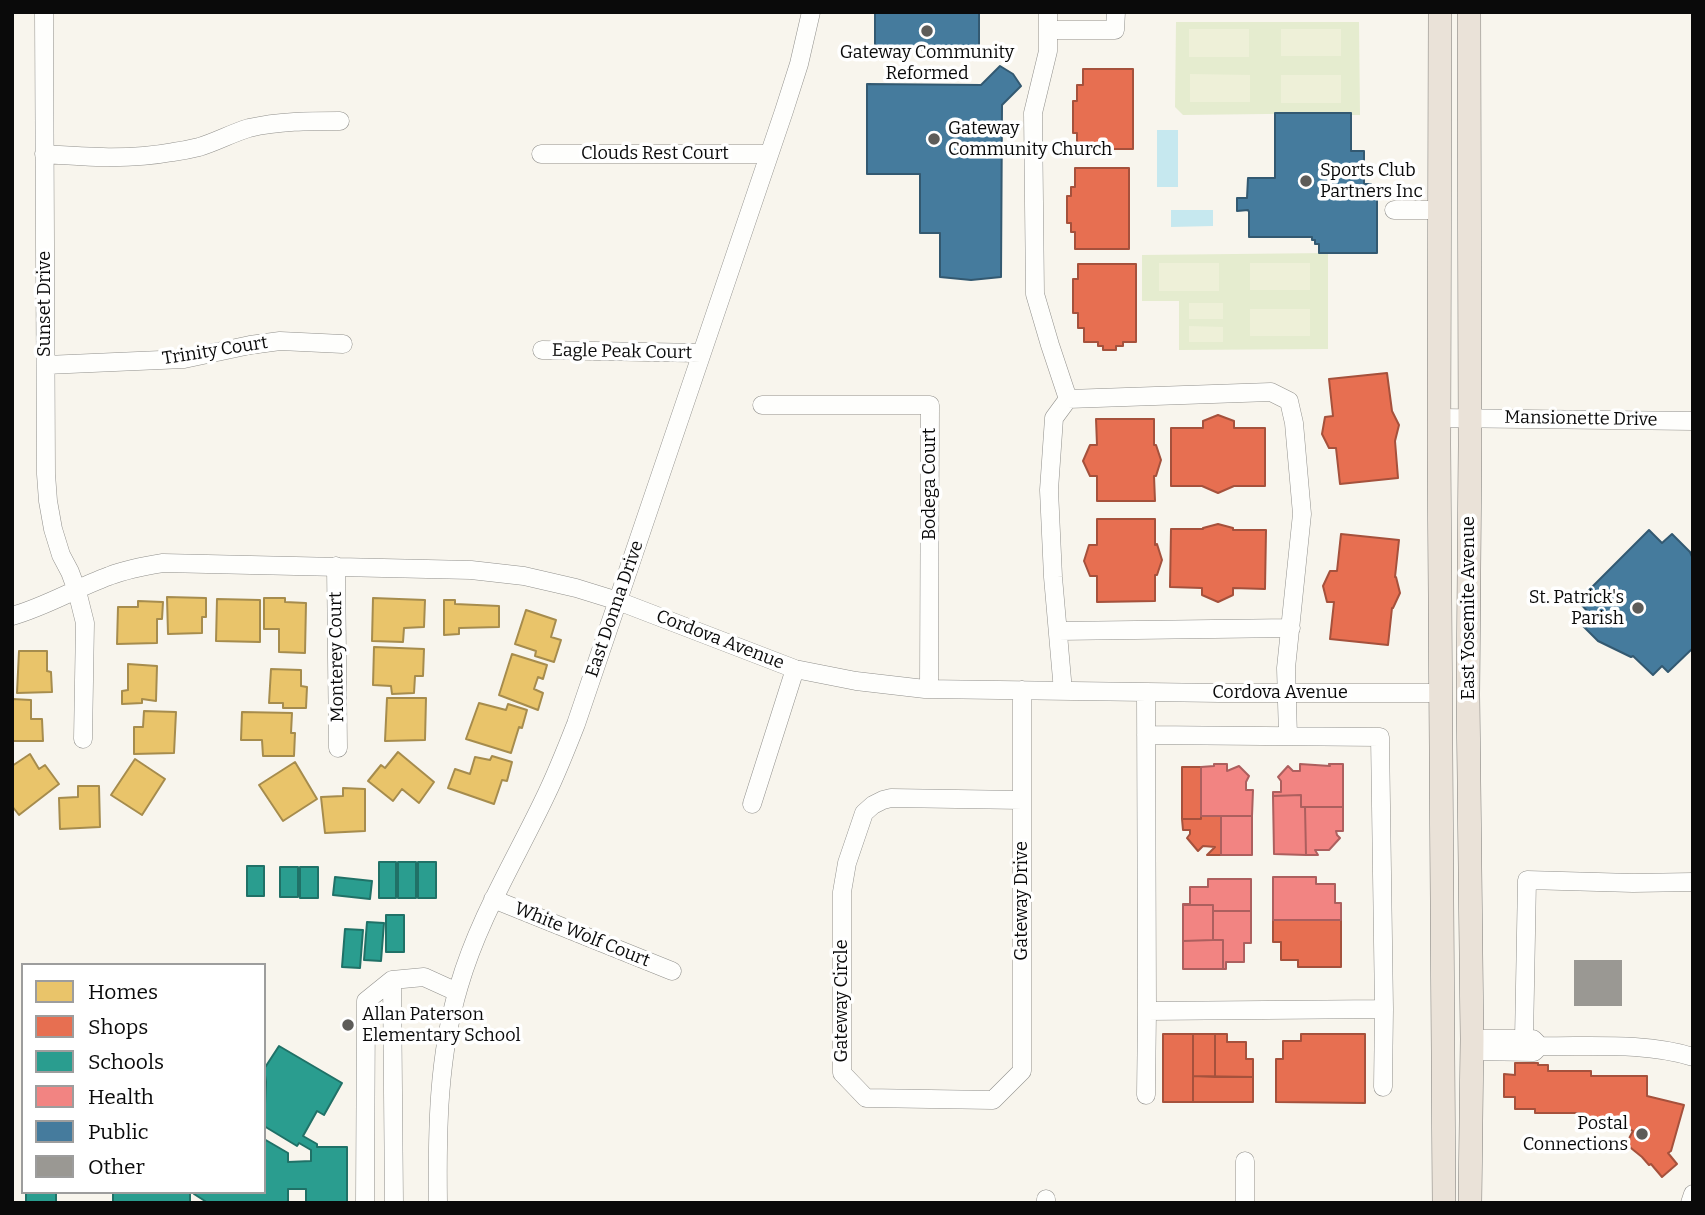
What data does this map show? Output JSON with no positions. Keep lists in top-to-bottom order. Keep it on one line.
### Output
{"streets":{"main road":["East Yosemite Avenue"],"street":["Clouds Rest Court","Sunset Drive","Trinity Court","Eagle Peak Court","Mansionette Drive","Bodega Court","East Donna Drive","Cordova Avenue","Monterey Court","Gateway Drive","White Wolf Court","Gateway Circle"]},"crossings":[["Clouds Rest Court","East Donna Drive"],["Sunset Drive","Trinity Court"],["Sunset Drive","Cordova Avenue"],["Eagle Peak Court","East Donna Drive"],["Mansionette Drive","East Yosemite Avenue"],["Bodega Court","Cordova Avenue"],["East Yosemite Avenue","Cordova Avenue"],["East Donna Drive","Cordova Avenue"],["East Donna Drive","White Wolf Court"],["Cordova Avenue","Monterey Court"],["Cordova Avenue","Gateway Drive"],["Gateway Drive","Gateway Circle"]],"places":["Gateway Community Reformed","Gateway Community Church","Sports Club Partners Inc","St. Patrick's Parish","Allan Paterson Elementary School","Postal Connections"],"legend":["Homes","Shops","Schools","Health","Public","Other"]}
